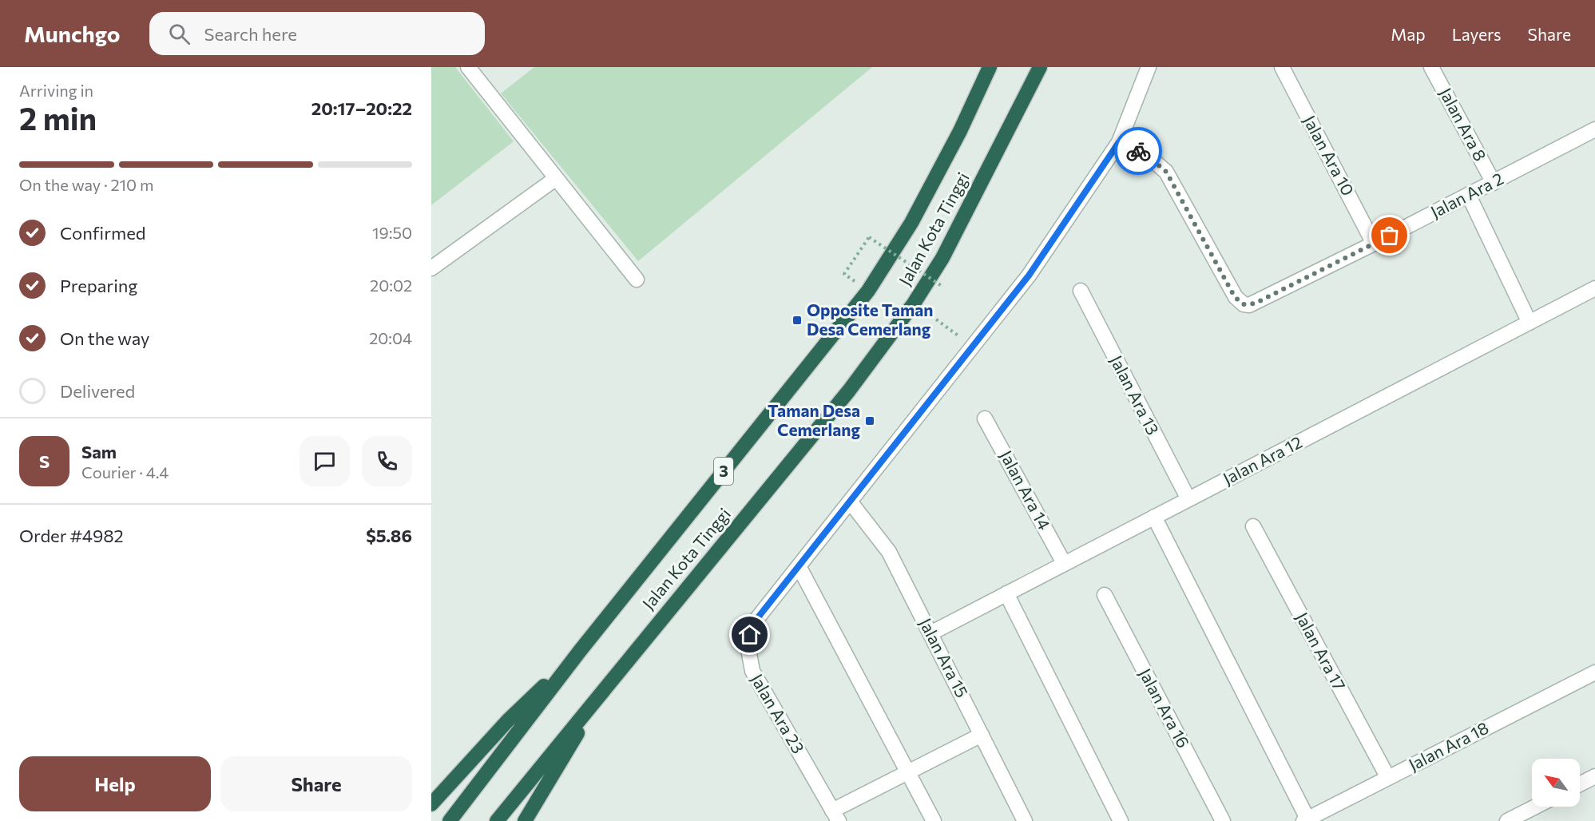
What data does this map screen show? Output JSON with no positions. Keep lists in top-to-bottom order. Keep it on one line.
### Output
{"streets":{"highway":["Jalan Kota Tinggi","3"],"street":["Jalan Ara 8","Jalan Ara 10","Jalan Ara 2","Jalan Ara 13","Jalan Ara 12","Jalan Ara 14","Jalan Ara 17","Jalan Ara 15","Jalan Ara 16","Jalan Ara 23","Jalan Ara 18"]},"crossings":[["Jalan Ara 8","Jalan Ara 2"],["Jalan Ara 10","Jalan Ara 2"],["Jalan Ara 2","Jalan Ara 23"],["Jalan Ara 13","Jalan Ara 12"],["Jalan Ara 12","Jalan Ara 14"],["Jalan Ara 12","Jalan Ara 15"],["Jalan Ara 17","Jalan Ara 18"],["Jalan Ara 15","Jalan Ara 23"]],"places":{"transit":["Opposite Taman Desa Cemerlang","Taman Desa Cemerlang"]},"north":"top left","page":{"header":"Munchgo","search":"Search here","nav":["Map","Layers","Share"],"heading":["2 min","Arriving in","20:17–20:22"],"panel":["Sam","Courier · 4.4","Order #4982","$5.86"],"bar":"On the way · 210 m","list":[["Confirmed","19:50"],["Preparing","20:02"],["On the way","20:04"],"Delivered"],"round":"S","buttons":["Help","Share"]}}
